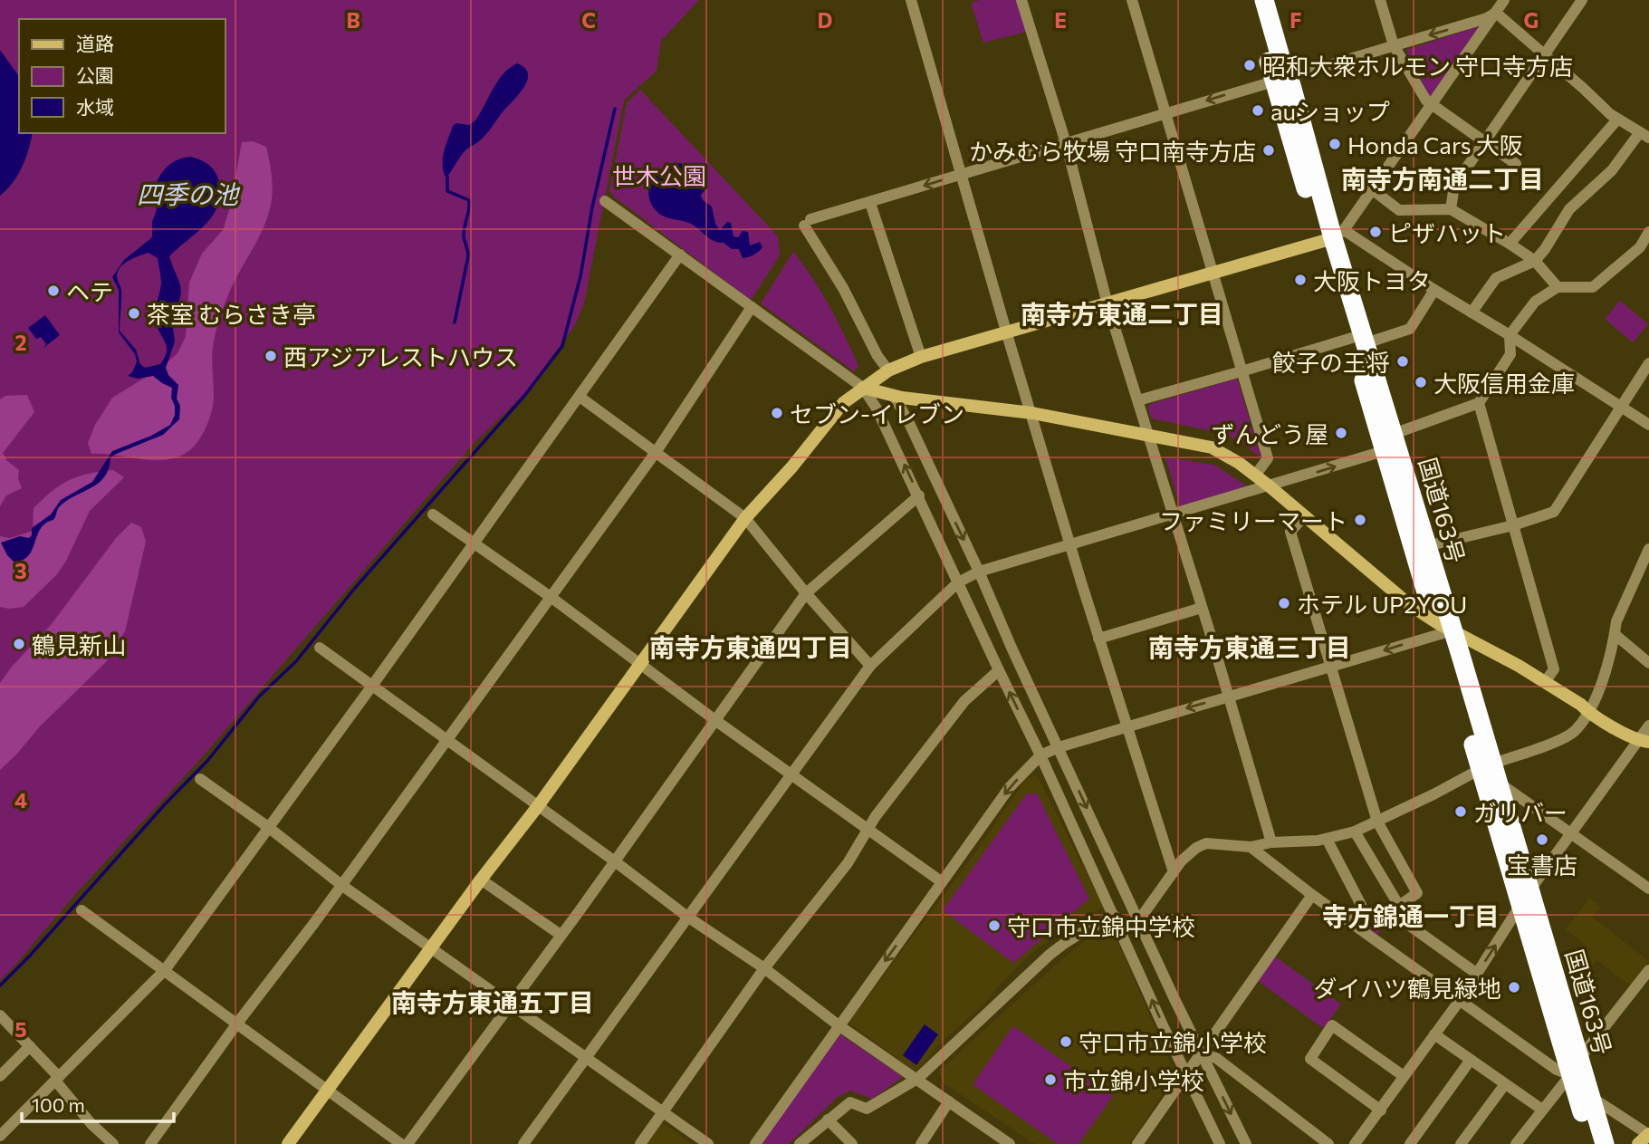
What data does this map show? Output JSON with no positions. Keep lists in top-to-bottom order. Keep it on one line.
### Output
{"streets":{"highway":["国道163号"]},"districts":["南寺方南通二丁目","南寺方東通二丁目","南寺方東通四丁目","南寺方東通三丁目","寺方錦通一丁目","南寺方東通五丁目"],"water":["四季の池"],"parks":["世木公園"],"places":["昭和大衆ホルモン 守口寺方店","auショップ","Honda Cars 大阪","かみむら牧場 守口南寺方店","ピザハット","大阪トヨタ","ヘテ","茶室 むらさき亭","西アジアレストハウス","餃子の王将","大阪信用金庫","セブン-イレブン","ずんどう屋","ファミリーマート","ホテル UP2YOU","鶴見新山","ガリバー","宝書店","守口市立錦中学校","ダイハツ鶴見緑地","守口市立錦小学校","市立錦小学校"],"legend":["道路","公園","水域"],"scale_bar":"100 m","grid":{"columns":["B","C","D","E","F","G"],"rows":["2","3","4","5"]}}
